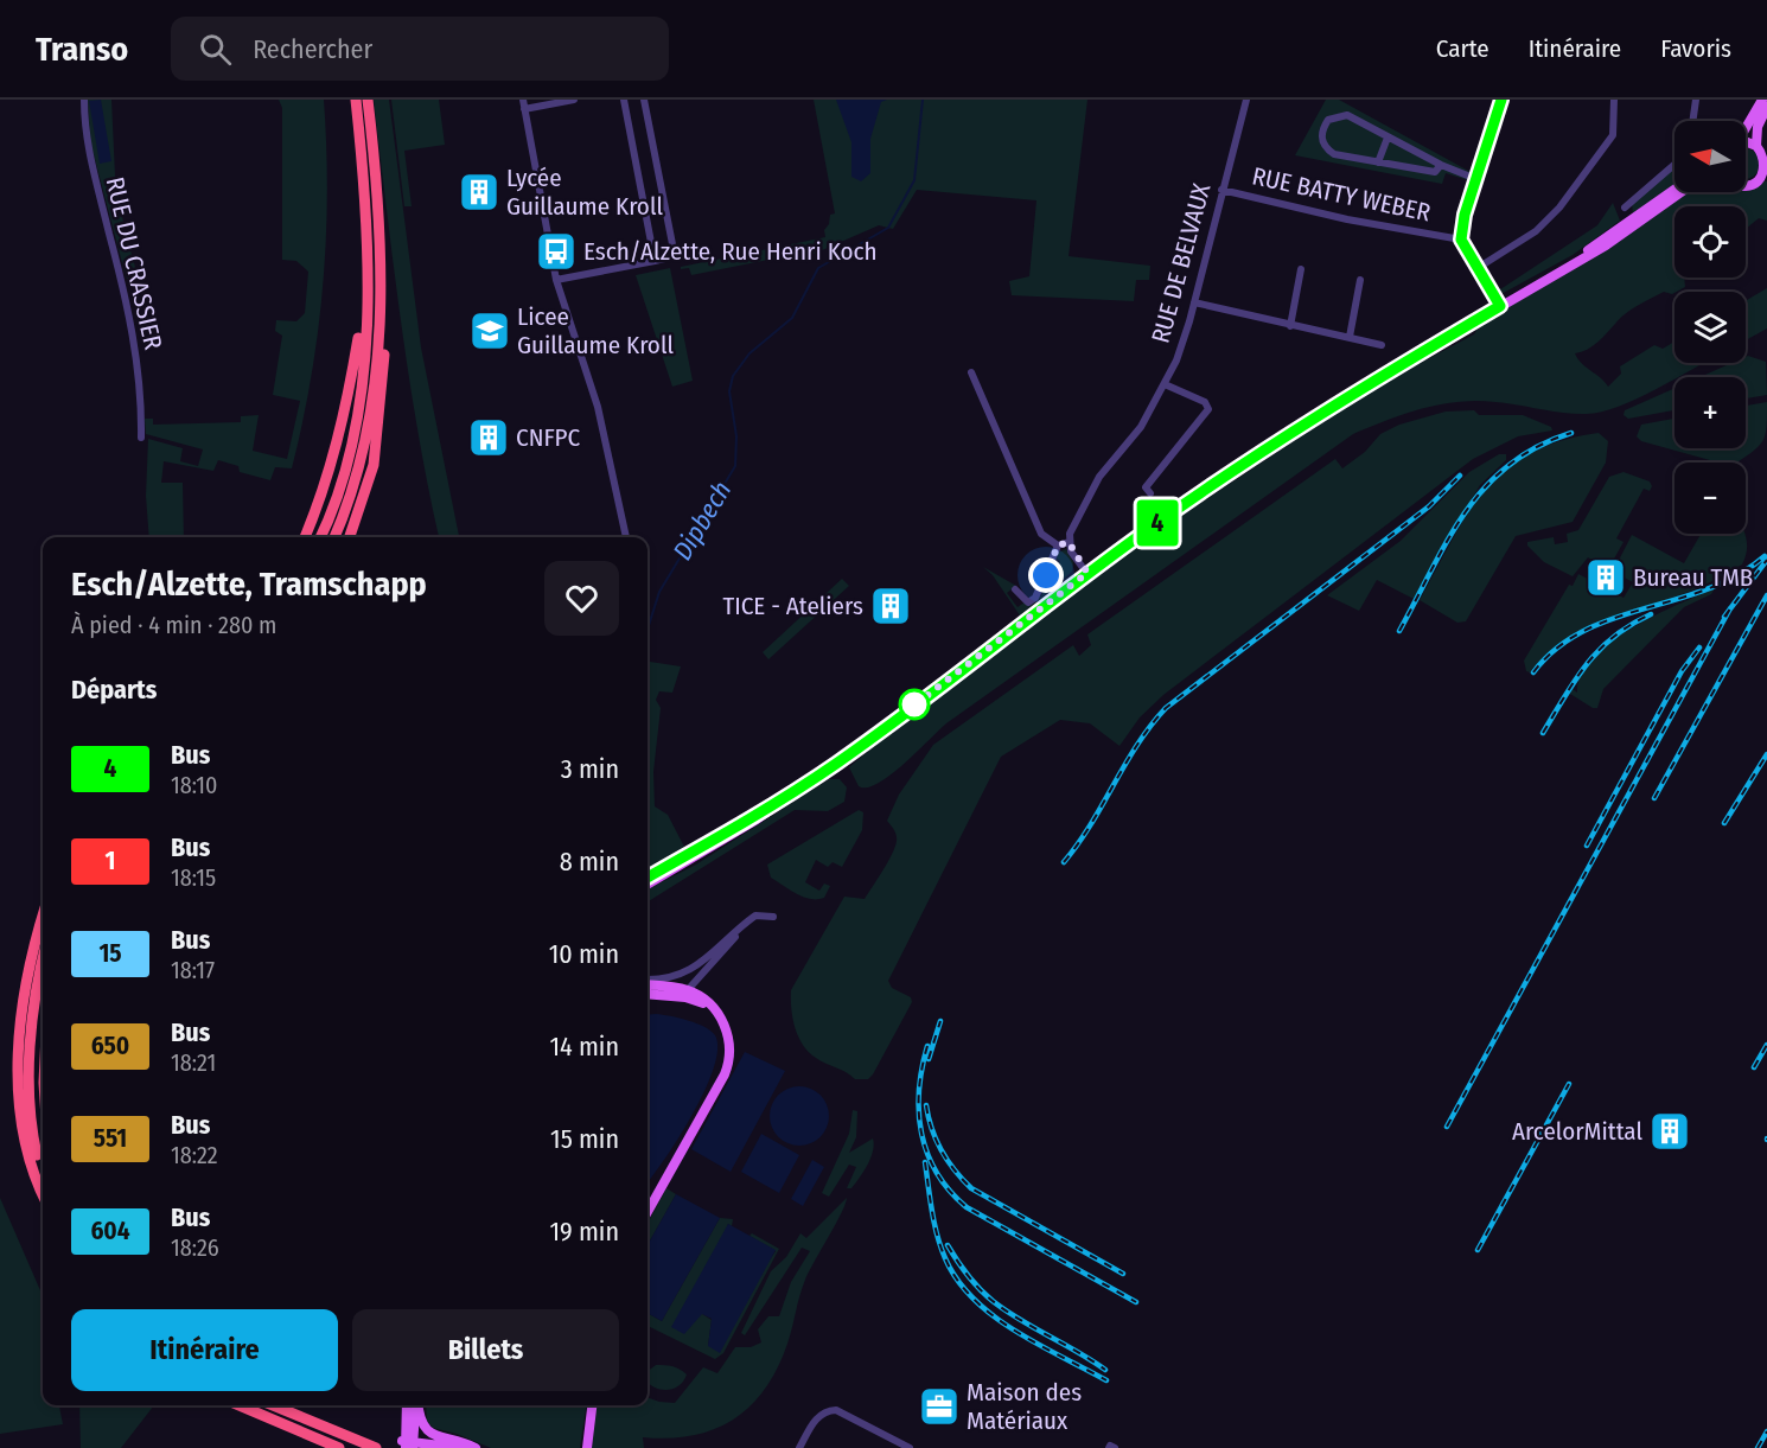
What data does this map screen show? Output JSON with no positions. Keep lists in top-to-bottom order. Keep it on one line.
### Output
{"streets":{"street":["RUE BATTY WEBER","RUE DU CRASSIER","RUE DE BELVAUX"]},"crossings":[["RUE BATTY WEBER","RUE DE BELVAUX"]],"water":["Dipbech"],"places":{"building":["Lycée Guillaume Kroll","CNFPC","Bureau TMB","TICE - Ateliers","ArcelorMittal"],"bus stop":["Esch/Alzette, Rue Henri Koch"],"school or university":["Licee Guillaume Kroll"],"office":["Maison des Matériaux"]},"lines":["bus line 4"],"north":"left","page":{"header":"Transo","search":"Rechercher","nav":["Carte","Itinéraire","Favoris"],"on_map":"4","map_buttons":["+","−"],"heading":[["Esch/Alzette, Tramschapp","À pied · 4 min · 280 m"],"Départs"],"list":[{"mark":"4","name":"Bus","note":"18:10","value":"3 min"},{"mark":"1","name":"Bus","note":"18:15","value":"8 min"},{"mark":"15","name":"Bus","note":"18:17","value":"10 min"},{"mark":"650","name":"Bus","note":"18:21","value":"14 min"},{"mark":"551","name":"Bus","note":"18:22","value":"15 min"},{"mark":"604","name":"Bus","note":"18:26","value":"19 min"}],"buttons":["Itinéraire","Billets"]}}
